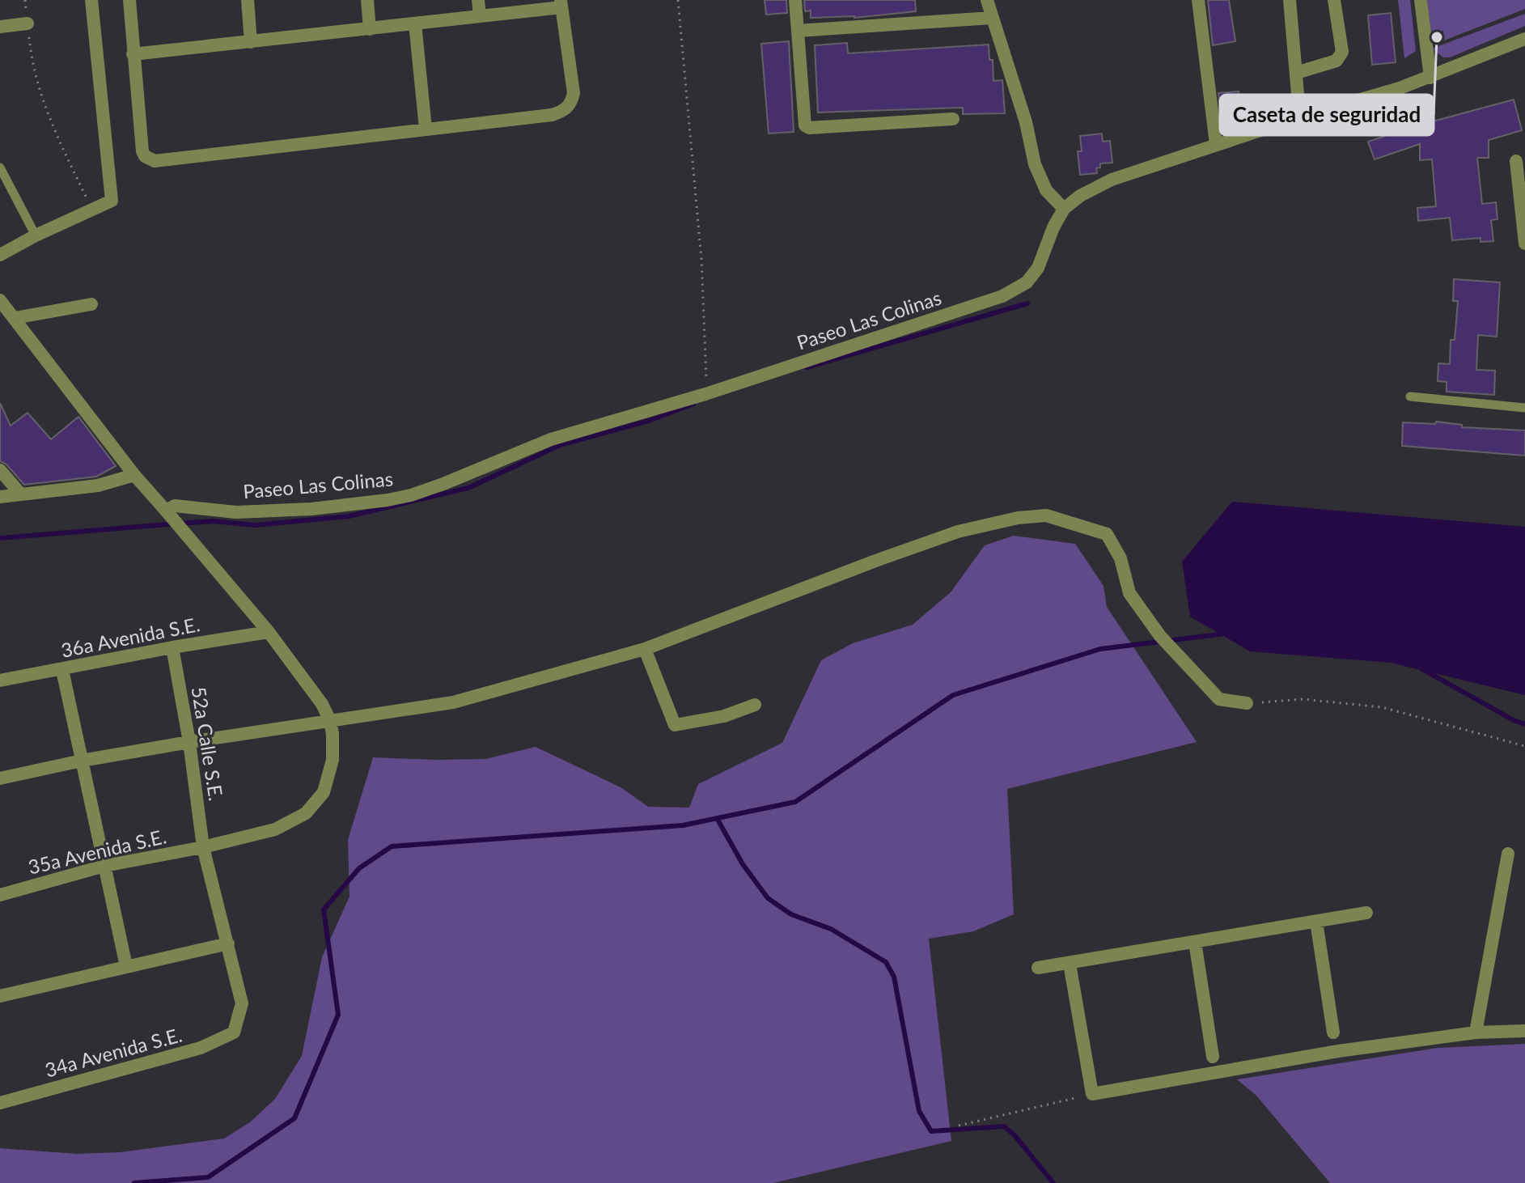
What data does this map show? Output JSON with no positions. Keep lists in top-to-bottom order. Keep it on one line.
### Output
{"streets":{"street":["Paseo Las Colinas","36a Avenida S.E.","52a Calle S.E.","35a Avenida S.E.","34a Avenida S.E."]},"crossings":[["36a Avenida S.E.","52a Calle S.E."],["52a Calle S.E.","35a Avenida S.E."],["52a Calle S.E.","34a Avenida S.E."]],"places":["Caseta de seguridad"]}
